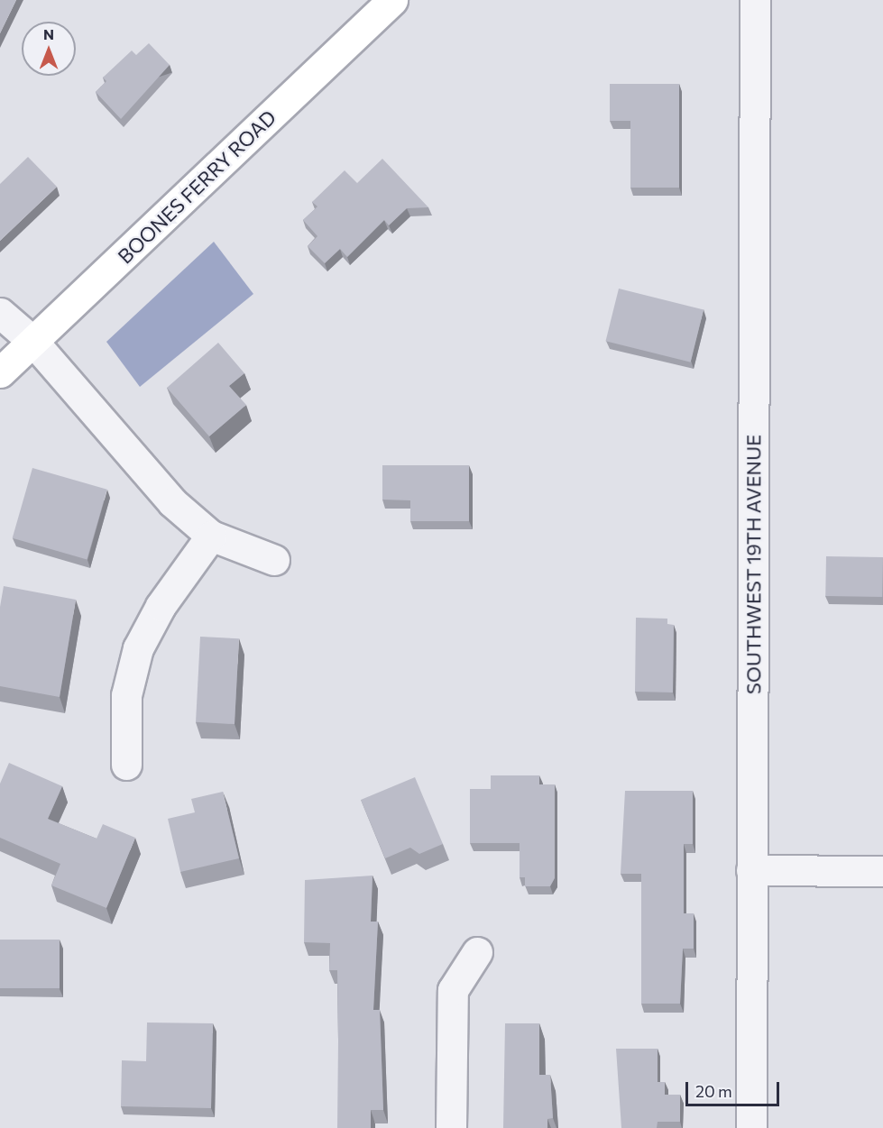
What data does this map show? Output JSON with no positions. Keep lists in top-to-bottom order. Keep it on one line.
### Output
{"streets":{"main road":["BOONES FERRY ROAD"],"street":["SOUTHWEST 19TH AVENUE"]},"scale_bar":"20 m","north":"top"}
